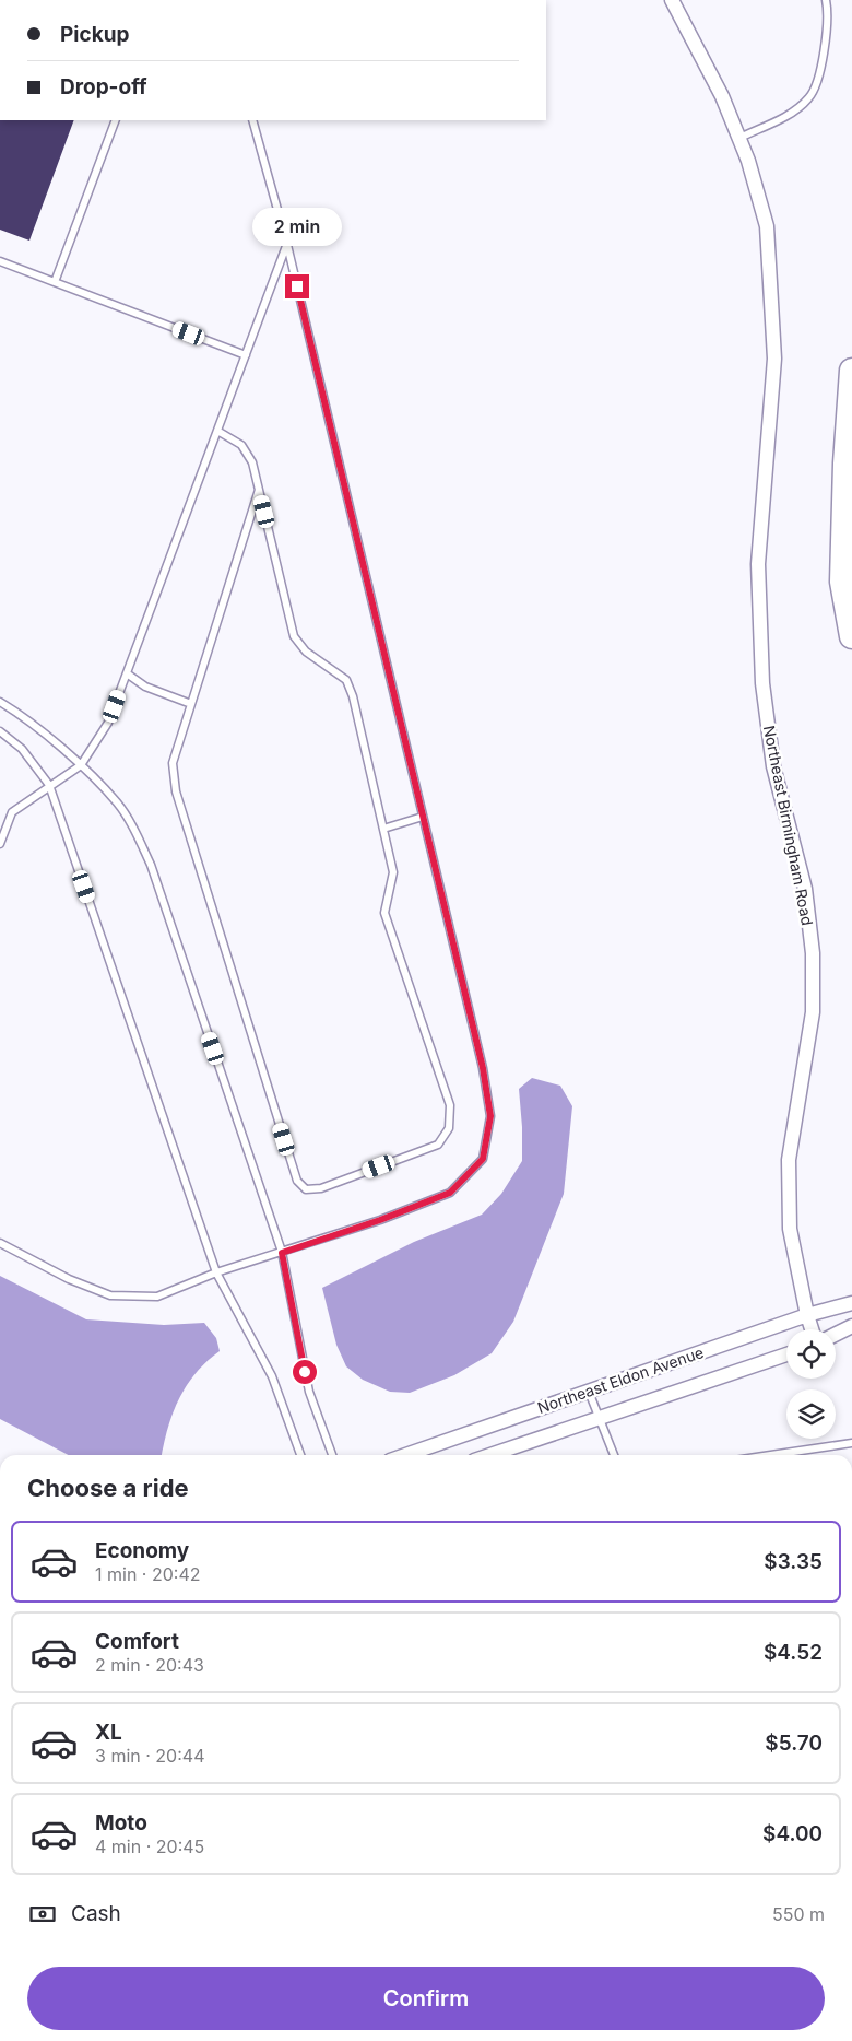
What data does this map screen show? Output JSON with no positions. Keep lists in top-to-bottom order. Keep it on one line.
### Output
{"streets":{"street":["Northeast Birmingham Road","Northeast Eldon Avenue"]},"crossings":[["Northeast Birmingham Road","Northeast Eldon Avenue"]],"page":{"banner":["Pickup","Drop-off"],"bubble":"2 min","heading":"Choose a ride","list":[{"name":"Economy","note":"1 min · 20:42","value":"$3.35"},{"name":"Comfort","note":"2 min · 20:43","value":"$4.52"},{"name":"XL","note":"3 min · 20:44","value":"$5.70"},{"name":"Moto","note":"4 min · 20:45","value":"$4.00"}],"pay":["Cash","550 m"],"buttons":"Confirm"}}
